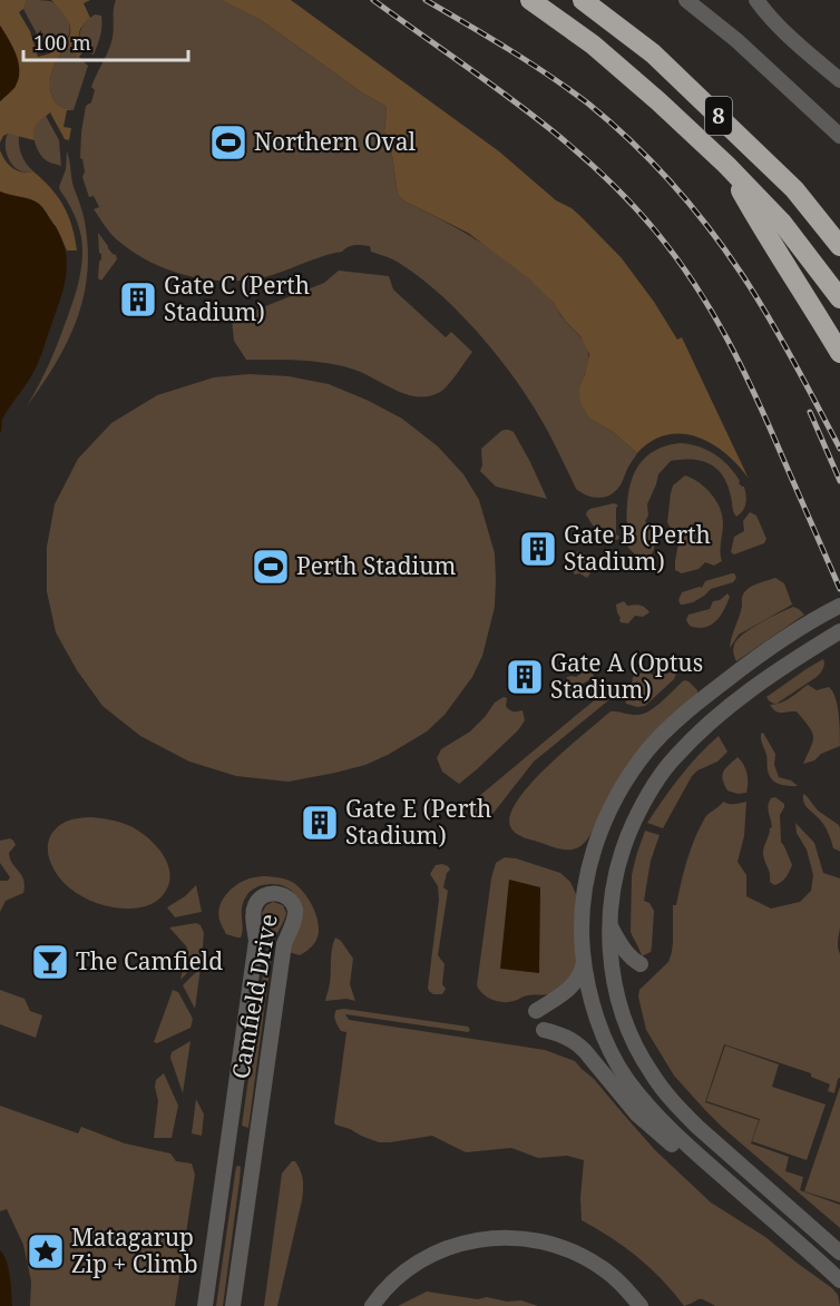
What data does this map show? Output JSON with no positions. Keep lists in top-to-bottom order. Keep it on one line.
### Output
{"streets":{"highway":["8"],"street":["Camfield Drive"]},"places":{"sports":["Northern Oval","Perth Stadium"],"building":["Gate C (Perth Stadium)","Gate B (Perth Stadium)","Gate A (Optus Stadium)","Gate E (Perth Stadium)"],"bar":["The Camfield"],"place":["Matagarup Zip + Climb"]},"scale_bar":"100 m"}
